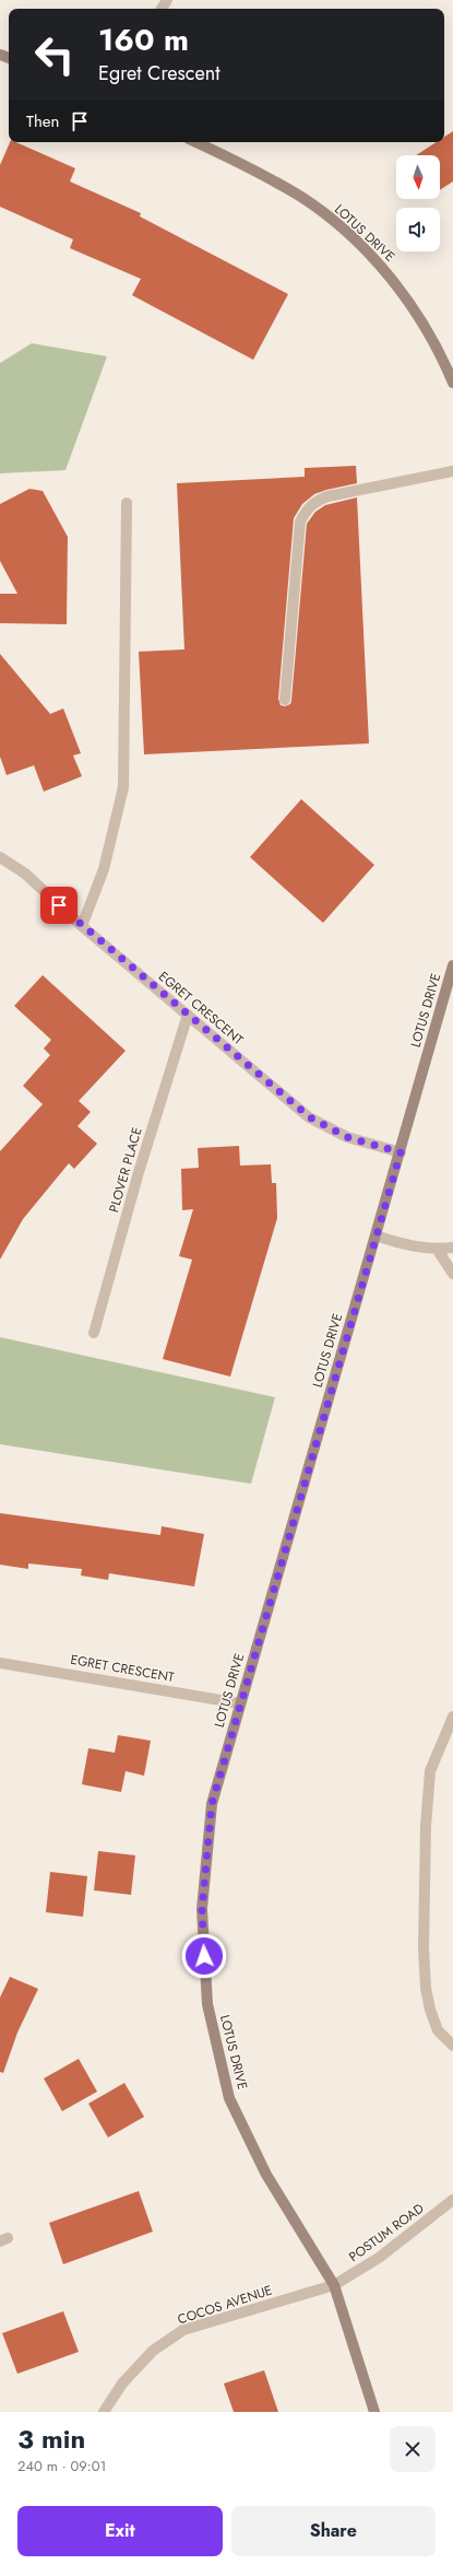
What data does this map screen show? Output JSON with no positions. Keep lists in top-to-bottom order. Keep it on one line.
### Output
{"streets":{"street":["LOTUS DRIVE","EGRET CRESCENT","PLOVER PLACE","POSTUM ROAD","COCOS AVENUE"]},"crossings":[["LOTUS DRIVE","EGRET CRESCENT"],["LOTUS DRIVE","POSTUM ROAD"],["LOTUS DRIVE","COCOS AVENUE"],["EGRET CRESCENT","PLOVER PLACE"],["POSTUM ROAD","COCOS AVENUE"]],"north":"bottom","page":{"turn":["160 m","Egret Crescent"],"then":"Then","heading":["3 min","240 m · 09:01"],"buttons":["Exit","Share"]}}
